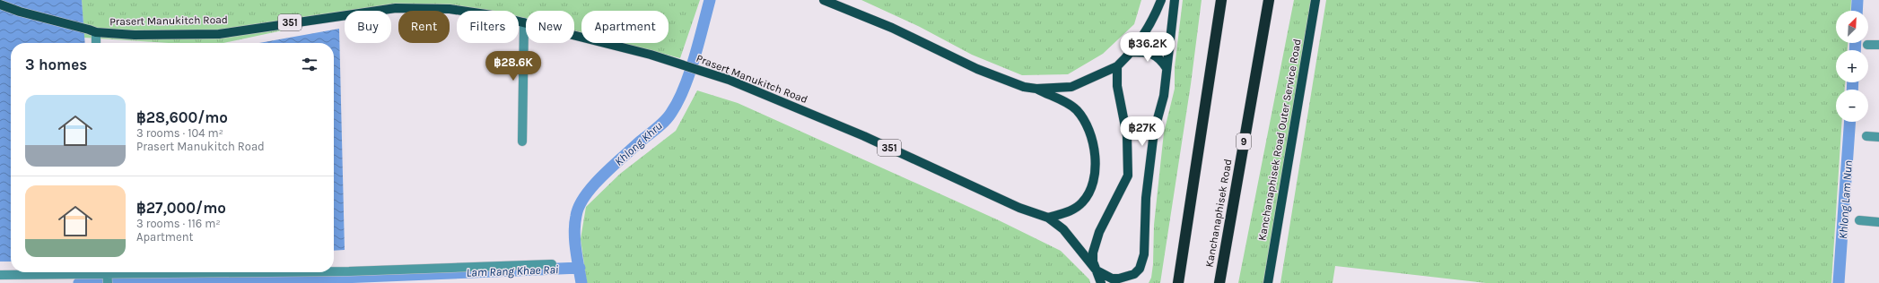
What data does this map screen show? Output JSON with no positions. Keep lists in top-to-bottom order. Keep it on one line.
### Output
{"streets":{"highway":["9","Kanchanaphisek Road"],"main road":["Prasert Manukitch Road","351","Kanchanaphisek Road Outer Service Road"]},"water":["Khlong Khru","Khlong Lam Nun","Lam Rang Khae Rai"],"north":"top right","page":{"map_buttons":["+","−"],"chip":["Buy","Rent","Filters","New","Apartment"],"price":["฿36.2K","฿28.6K","฿27K"],"heading":"3 homes","list":[{"name":"฿28,600/mo","note":"3 rooms · 104 m² · Prasert Manukitch Road"},{"name":"฿27,000/mo","note":"3 rooms · 116 m² · Apartment"}]}}
